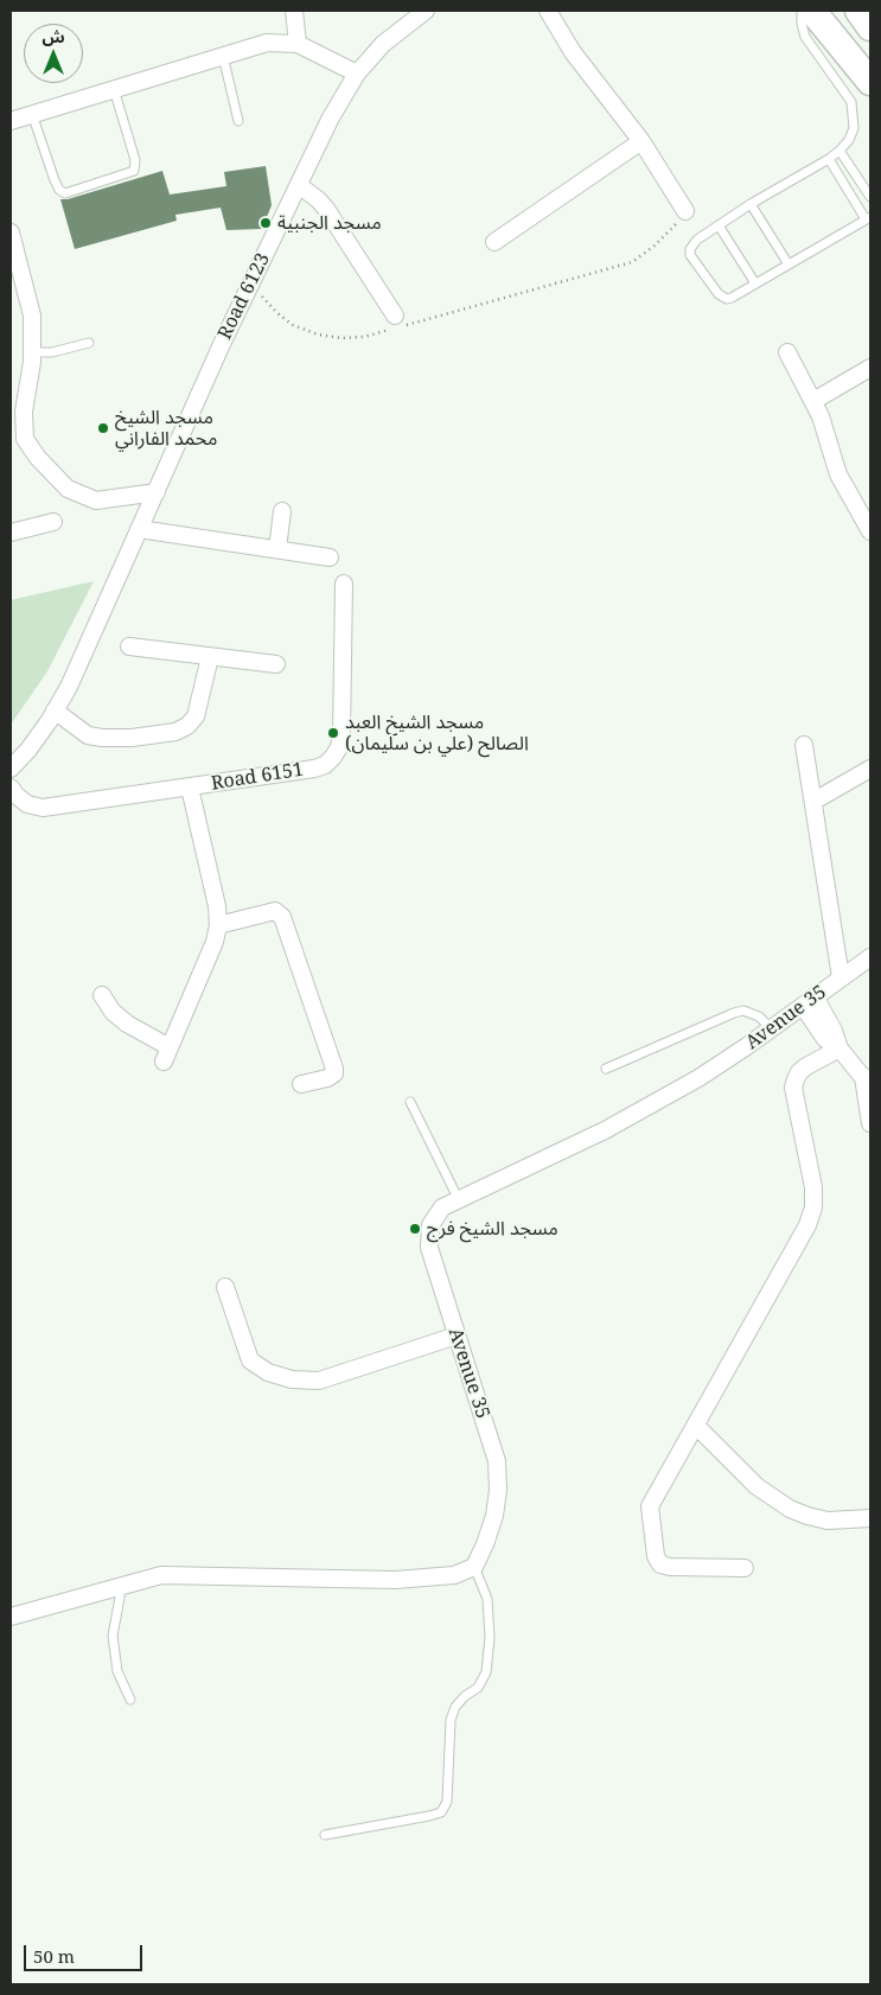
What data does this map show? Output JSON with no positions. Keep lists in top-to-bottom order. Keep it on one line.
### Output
{"streets":{"street":["Road 6123","Road 6151","Avenue 35"]},"places":["مسجد الجنبية","مسجد الشيخ محمد الفاراني","مسجد الشيخ العبد الصالح (علي بن سليمان)","مسجد الشيخ فرج"],"scale_bar":"50 m","north":"top"}
